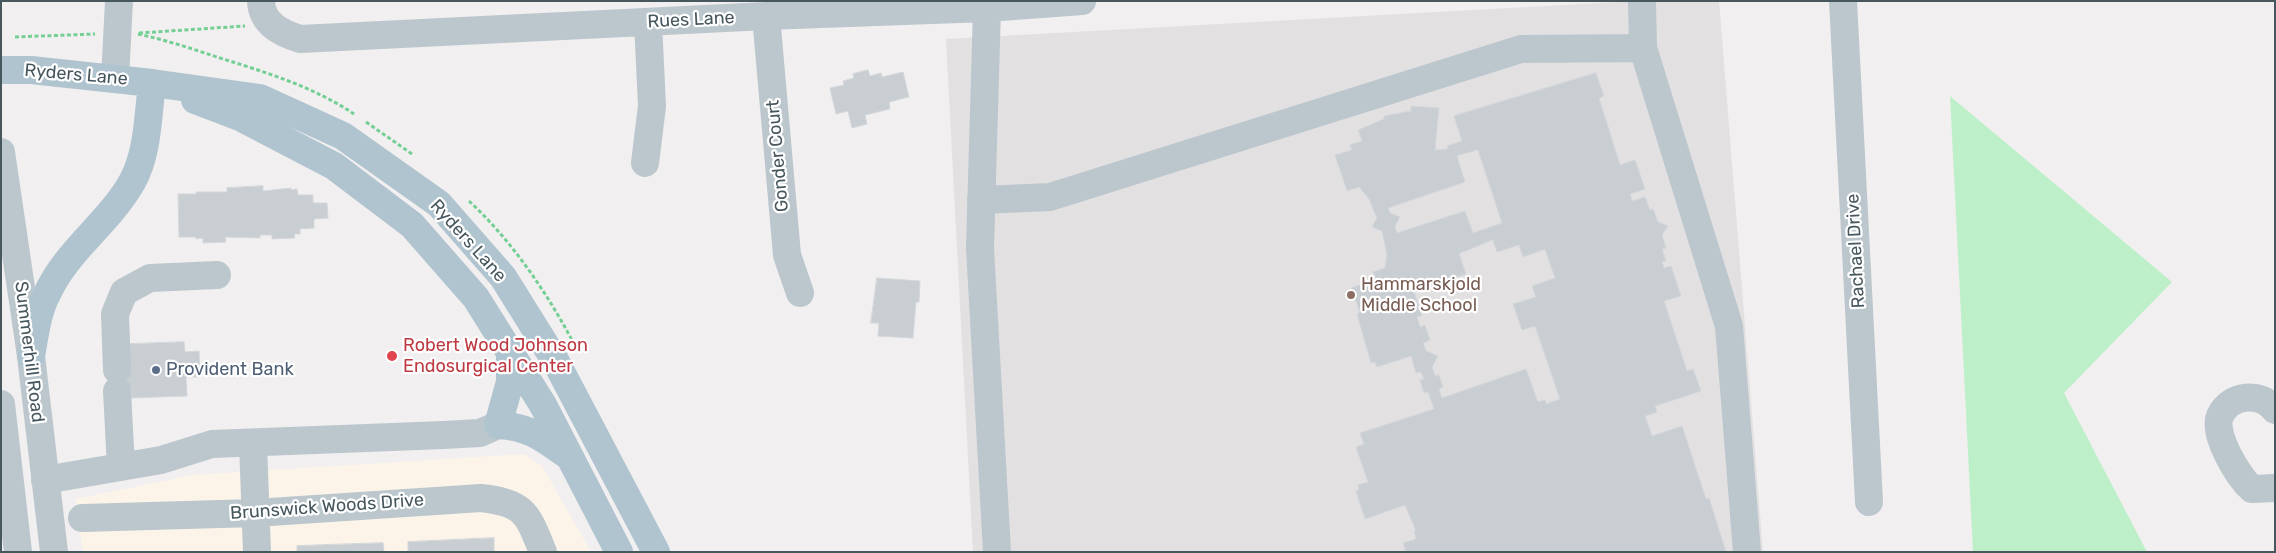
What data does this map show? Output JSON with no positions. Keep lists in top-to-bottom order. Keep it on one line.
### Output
{"streets":{"main road":["Ryders Lane"],"street":["Rues Lane","Gonder Court","Rachael Drive","Summerhill Road","Brunswick Woods Drive"]},"crossings":[["Rues Lane","Gonder Court"]],"places":["Hammarskjold Middle School","Robert Wood Johnson Endosurgical Center","Provident Bank"]}
